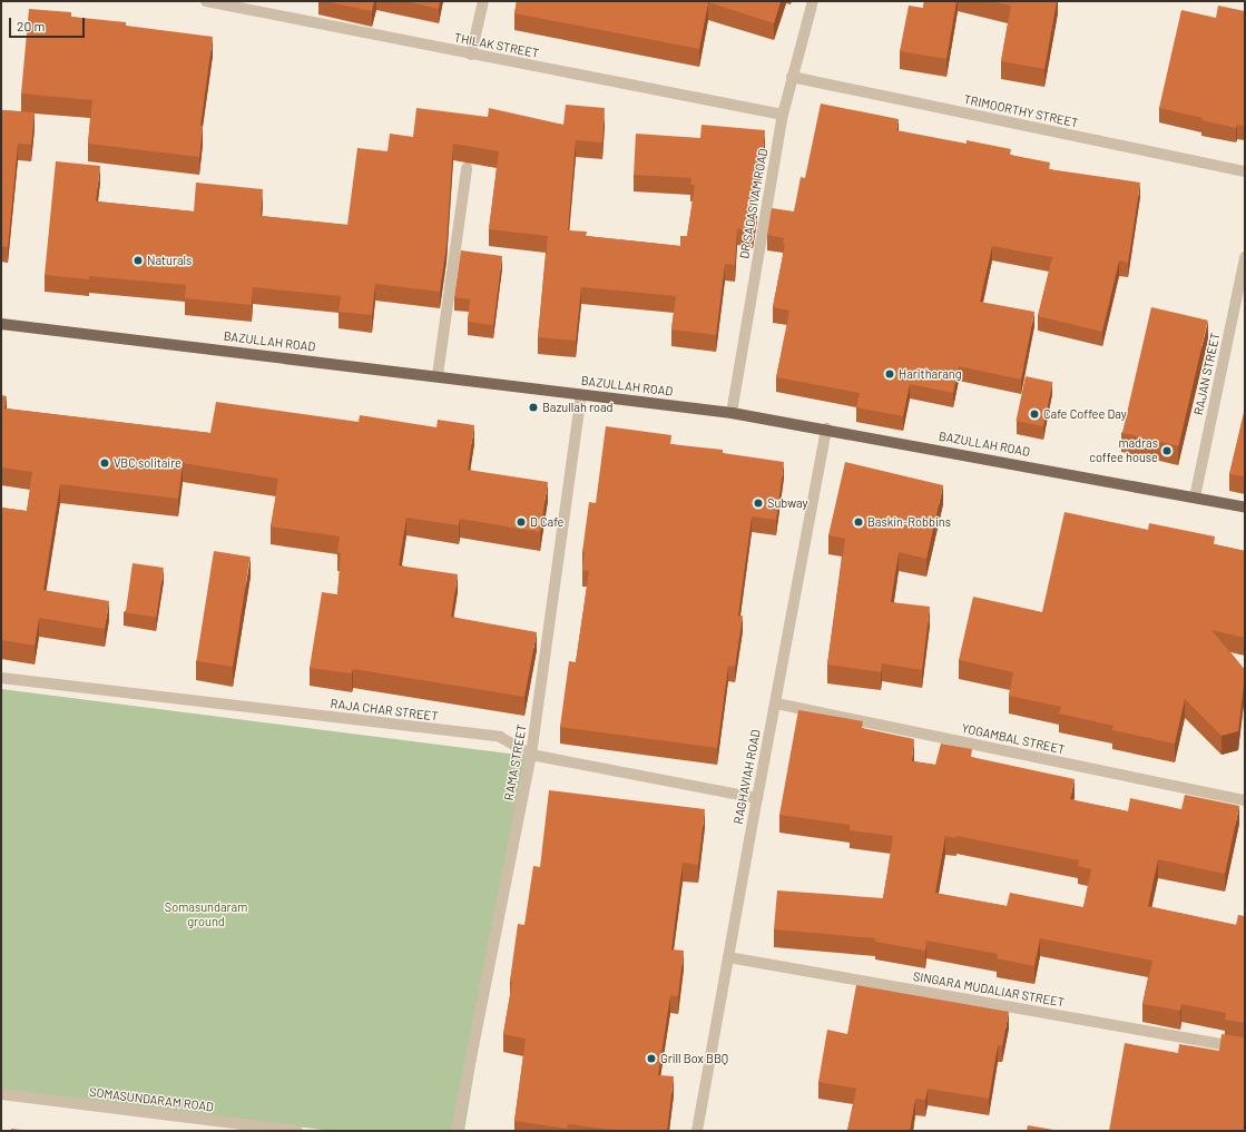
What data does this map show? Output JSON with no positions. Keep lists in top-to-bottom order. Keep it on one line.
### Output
{"streets":{"main road":["BAZULLAH ROAD"],"street":["THILAK STREET","TRIMOORTHY STREET","DR SADASIVAM ROAD","RAJAN STREET","RAJA CHAR STREET","YOGAMBAL STREET","RAMA STREET","RAGHAVIAH ROAD","SINGARA MUDALIAR STREET","SOMASUNDARAM ROAD"]},"crossings":[["THILAK STREET","DR SADASIVAM ROAD"],["TRIMOORTHY STREET","DR SADASIVAM ROAD"],["DR SADASIVAM ROAD","BAZULLAH ROAD"],["BAZULLAH ROAD","RAJAN STREET"],["BAZULLAH ROAD","RAMA STREET"],["BAZULLAH ROAD","RAGHAVIAH ROAD"],["RAJA CHAR STREET","RAMA STREET"],["RAJA CHAR STREET","RAGHAVIAH ROAD"],["YOGAMBAL STREET","RAGHAVIAH ROAD"],["RAGHAVIAH ROAD","SINGARA MUDALIAR STREET"]],"parks":["Somasundaram ground"],"places":["Naturals","Haritharang","Bazullah road","Cafe Coffee Day","madras coffee house","VBC solitaire","Subway","D Cafe","Baskin-Robbins","Grill Box BBQ"],"scale_bar":"20 m"}
